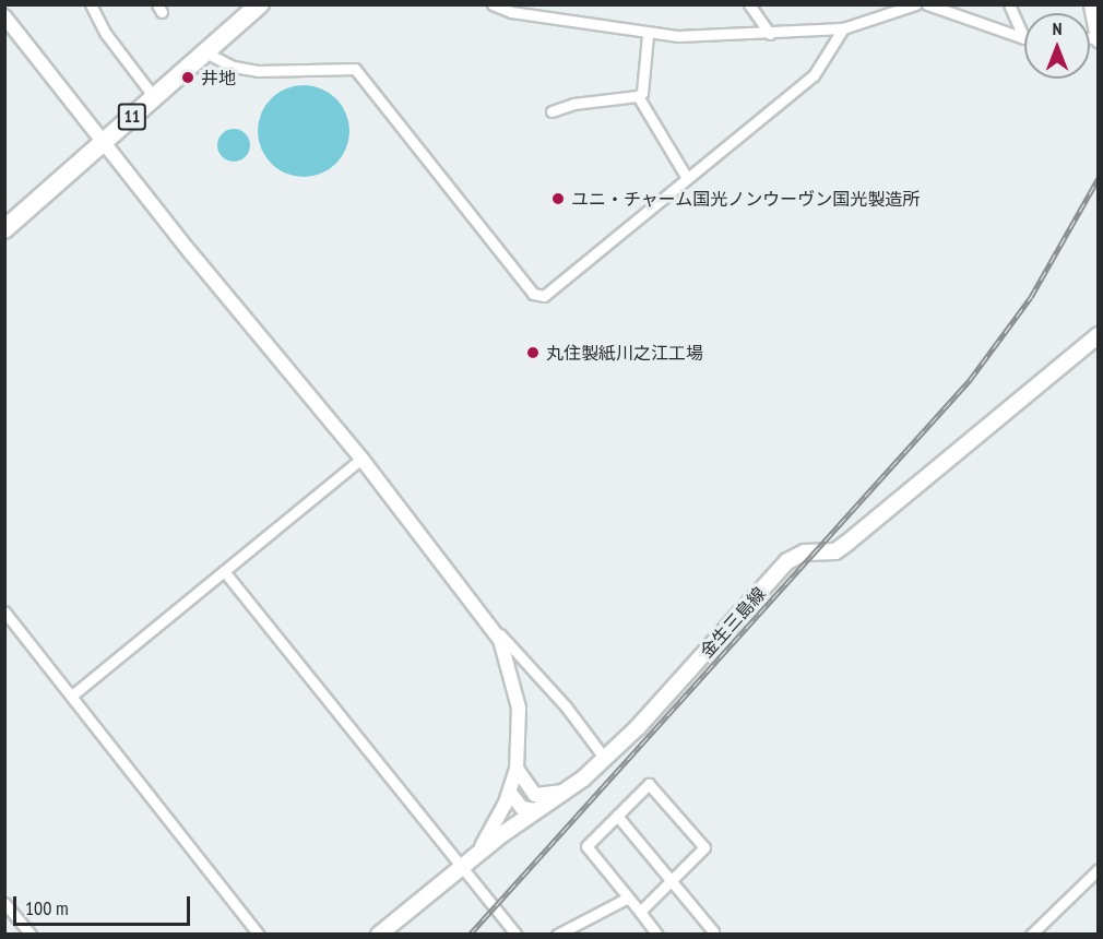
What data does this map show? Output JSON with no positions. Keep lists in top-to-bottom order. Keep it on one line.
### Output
{"streets":{"highway":["11"],"main road":["金生三島線"]},"places":["井地","ユニ・チャーム国光ノンウーヴン国光製造所","丸住製紙川之江工場"],"scale_bar":"100 m","north":"top"}
